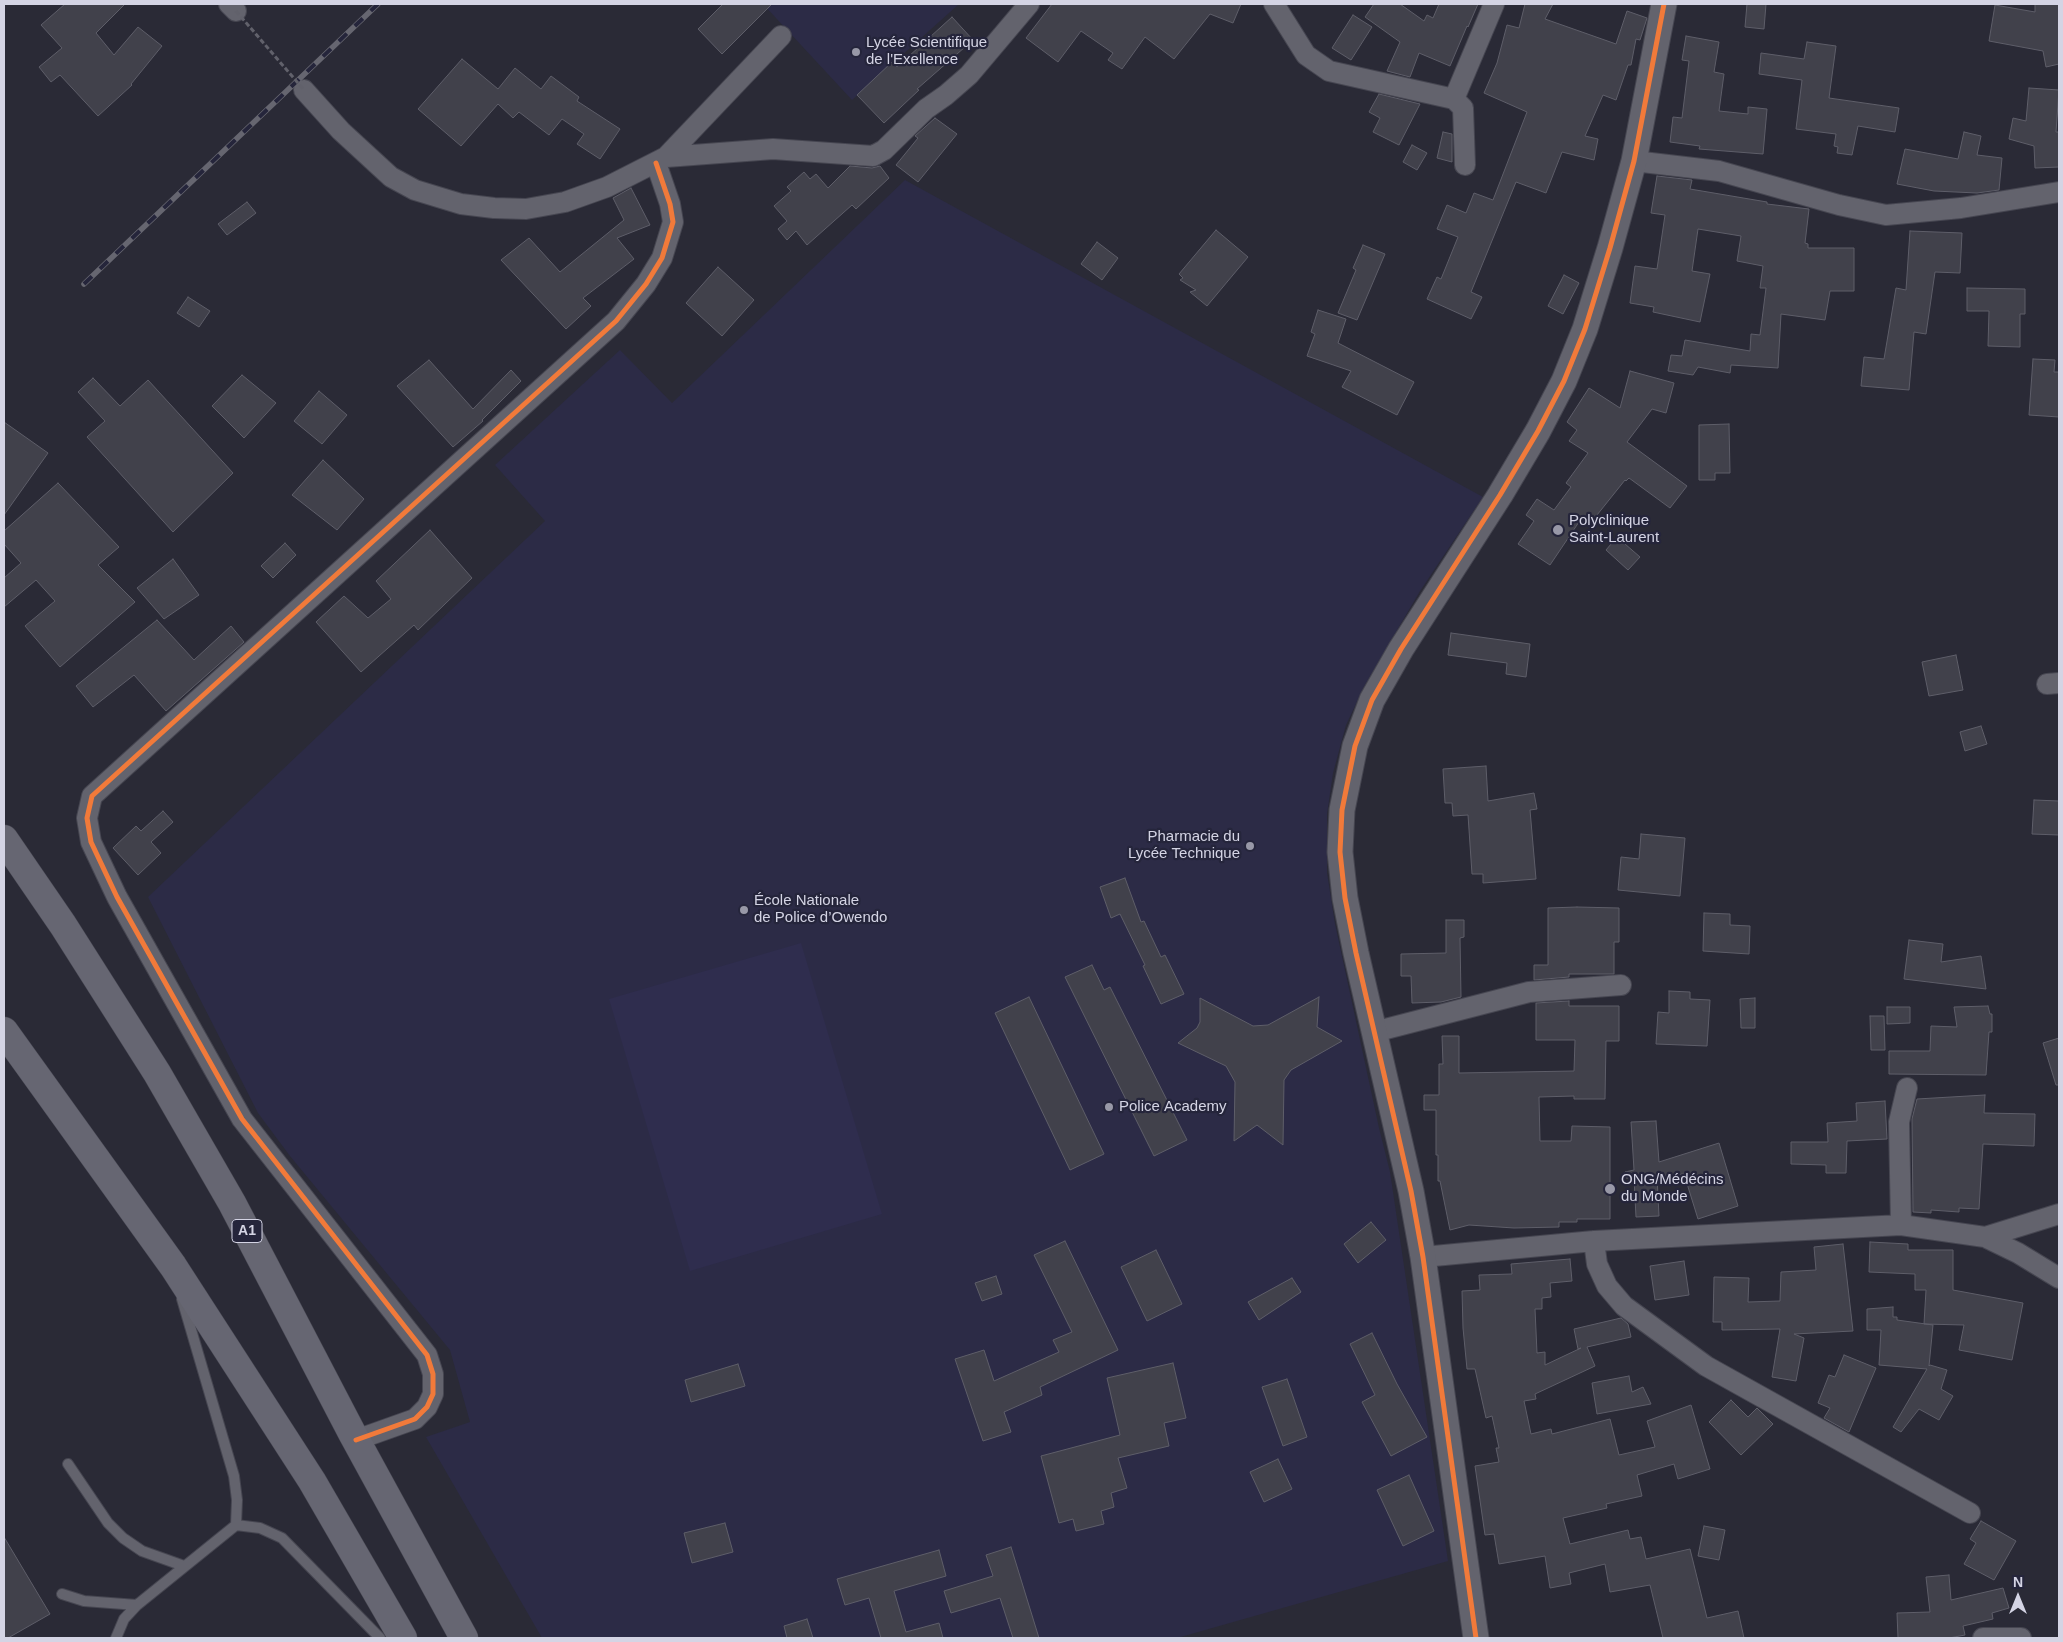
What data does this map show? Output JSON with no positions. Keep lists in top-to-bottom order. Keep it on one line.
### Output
{"streets":{"highway":["A1"]},"places":["Lycée Scientifique de l'Exellence","Polyclinique Saint-Laurent","Pharmacie du Lycée Technique","École Nationale de Police d’Owendo","Police Academy","ONG/Médécins du Monde"],"north":"top"}
